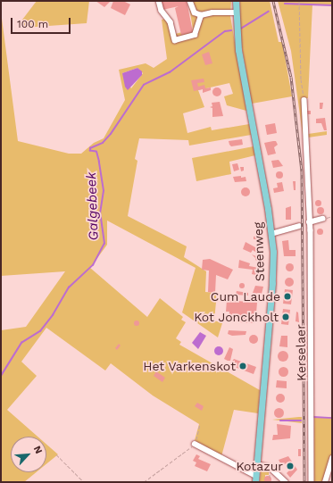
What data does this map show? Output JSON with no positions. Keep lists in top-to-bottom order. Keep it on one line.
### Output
{"streets":{"main road":["Steenweg"],"street":["Kerselaer"]},"water":["Galgebeek"],"places":["Cum Laude","Kot Jonckholt","Het Varkenskot","Kotazur"],"scale_bar":"100 m","north":"top right"}
